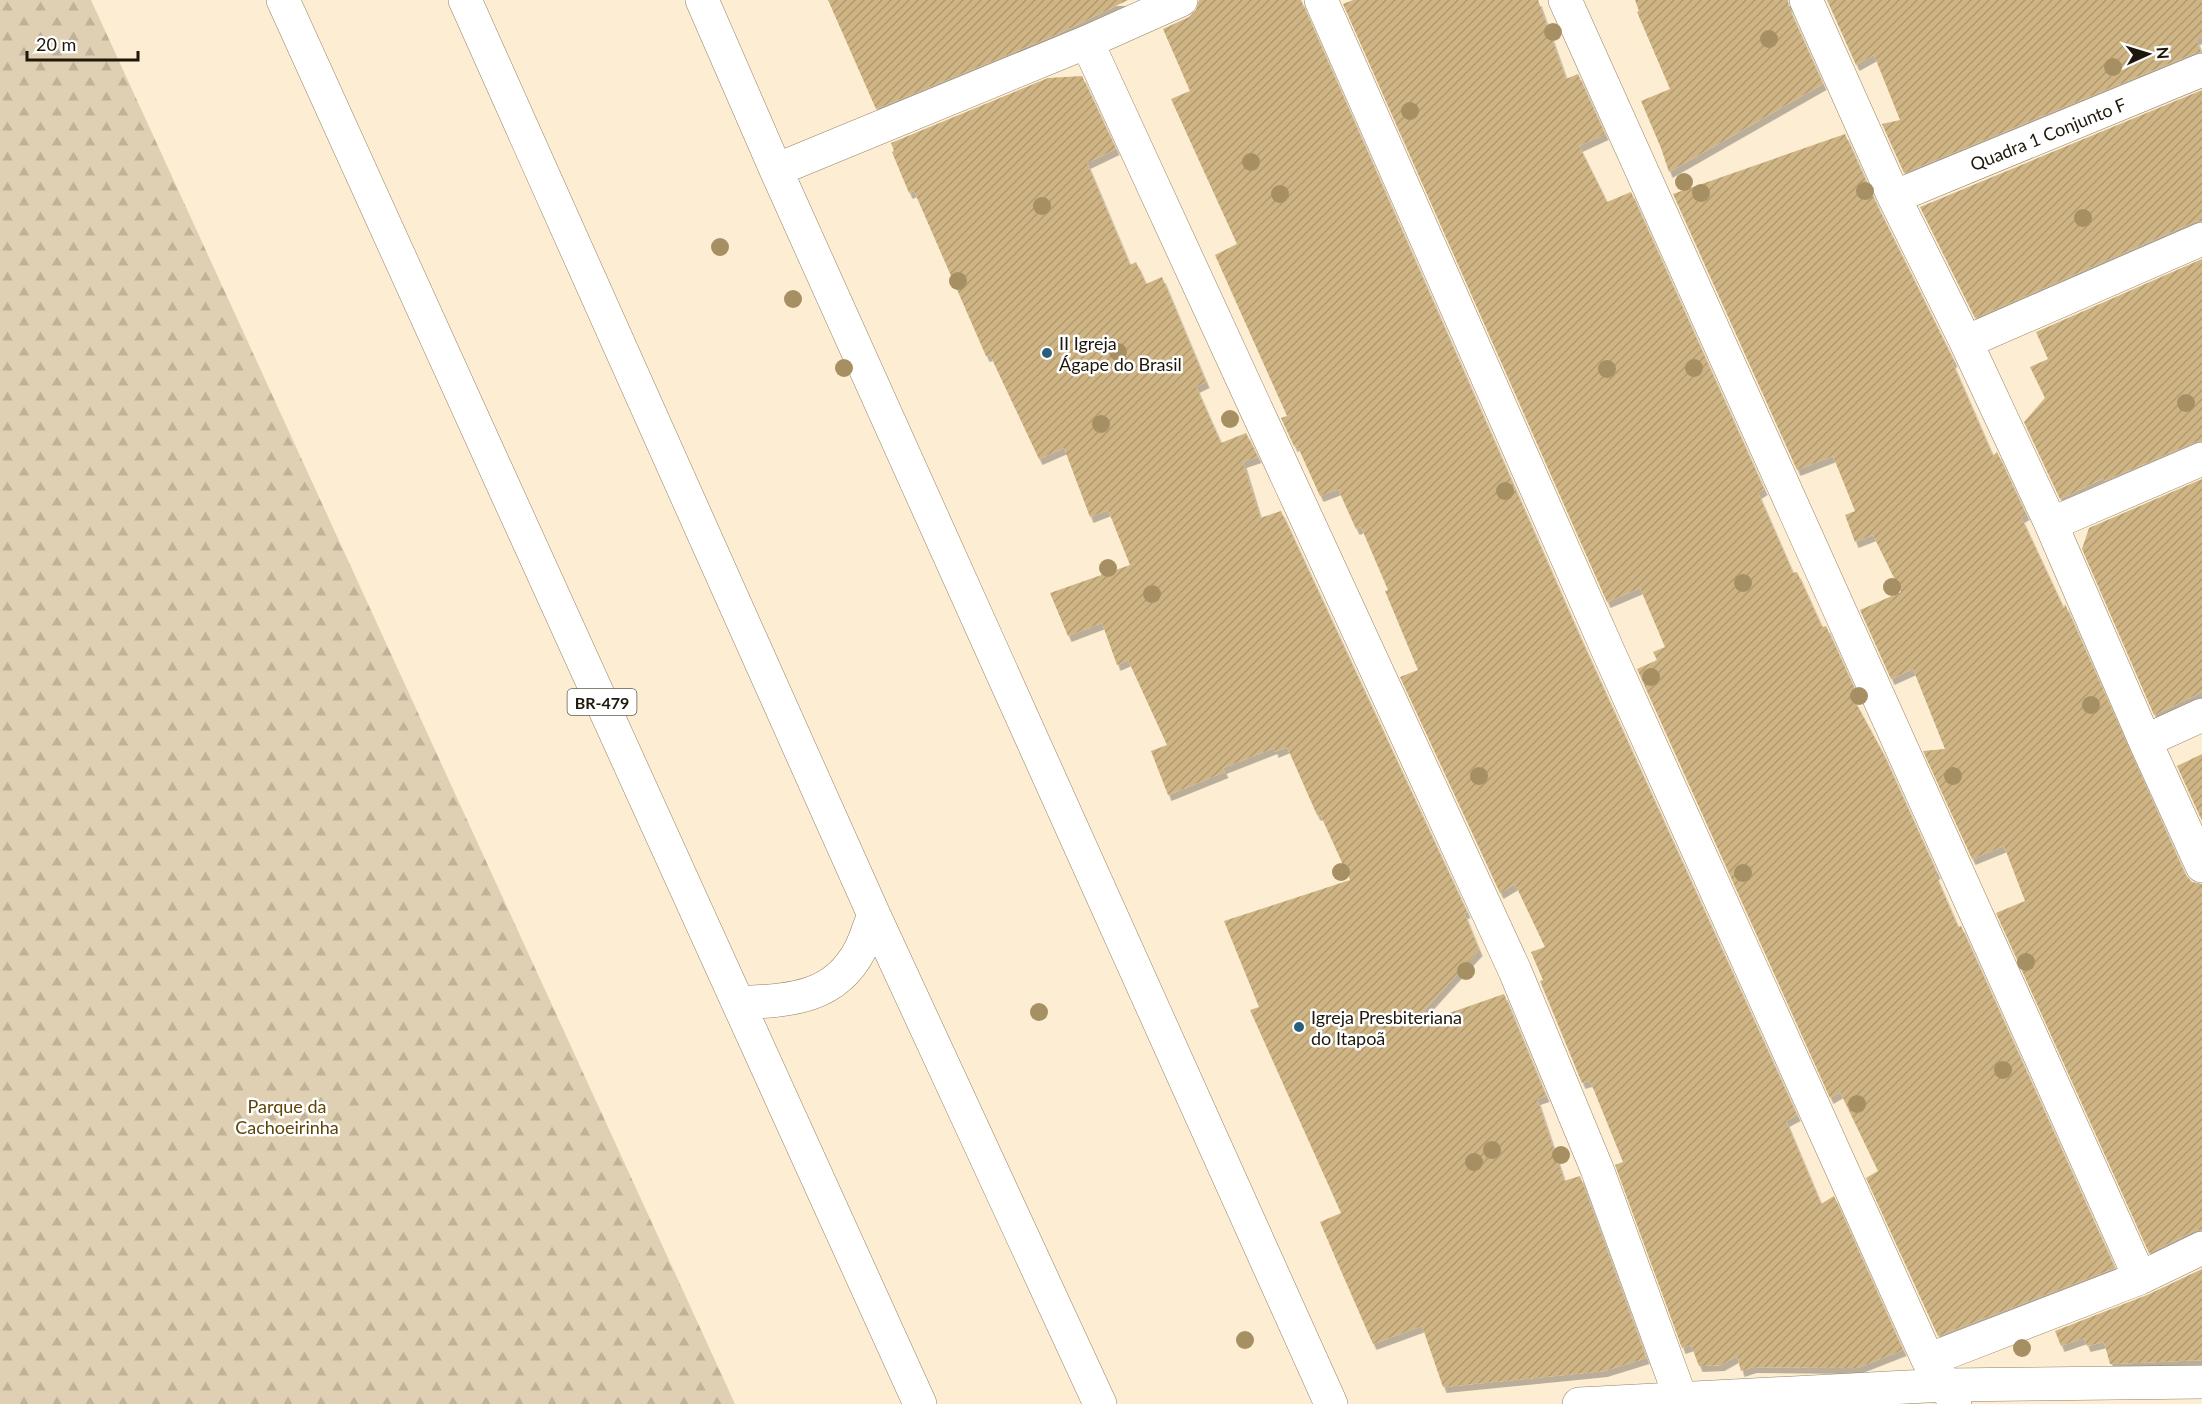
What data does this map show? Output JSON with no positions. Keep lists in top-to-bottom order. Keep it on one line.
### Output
{"streets":{"street":["Quadra 1 Conjunto F","BR-479"]},"parks":["Parque da Cachoeirinha"],"places":["II Igreja Ágape do Brasil","Igreja Presbiteriana do Itapoã"],"scale_bar":"20 m","north":"right"}
